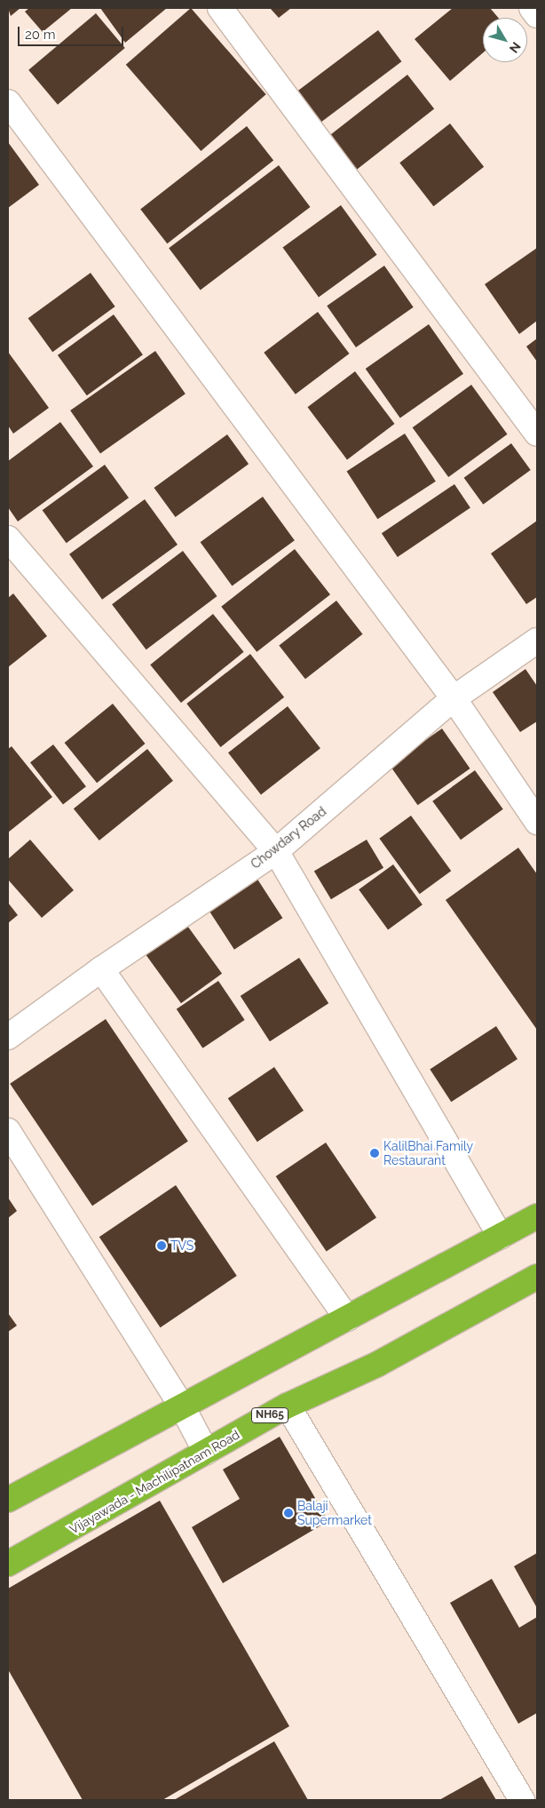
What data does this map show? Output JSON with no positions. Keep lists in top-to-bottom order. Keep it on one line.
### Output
{"streets":{"highway":["NH65","Vijayawada - Machilipatnam Road"],"street":["Chowdary Road"]},"places":["KalilBhai Family Restaurant","TVS","Balaji Supermarket"],"scale_bar":"20 m","north":"bottom right"}
